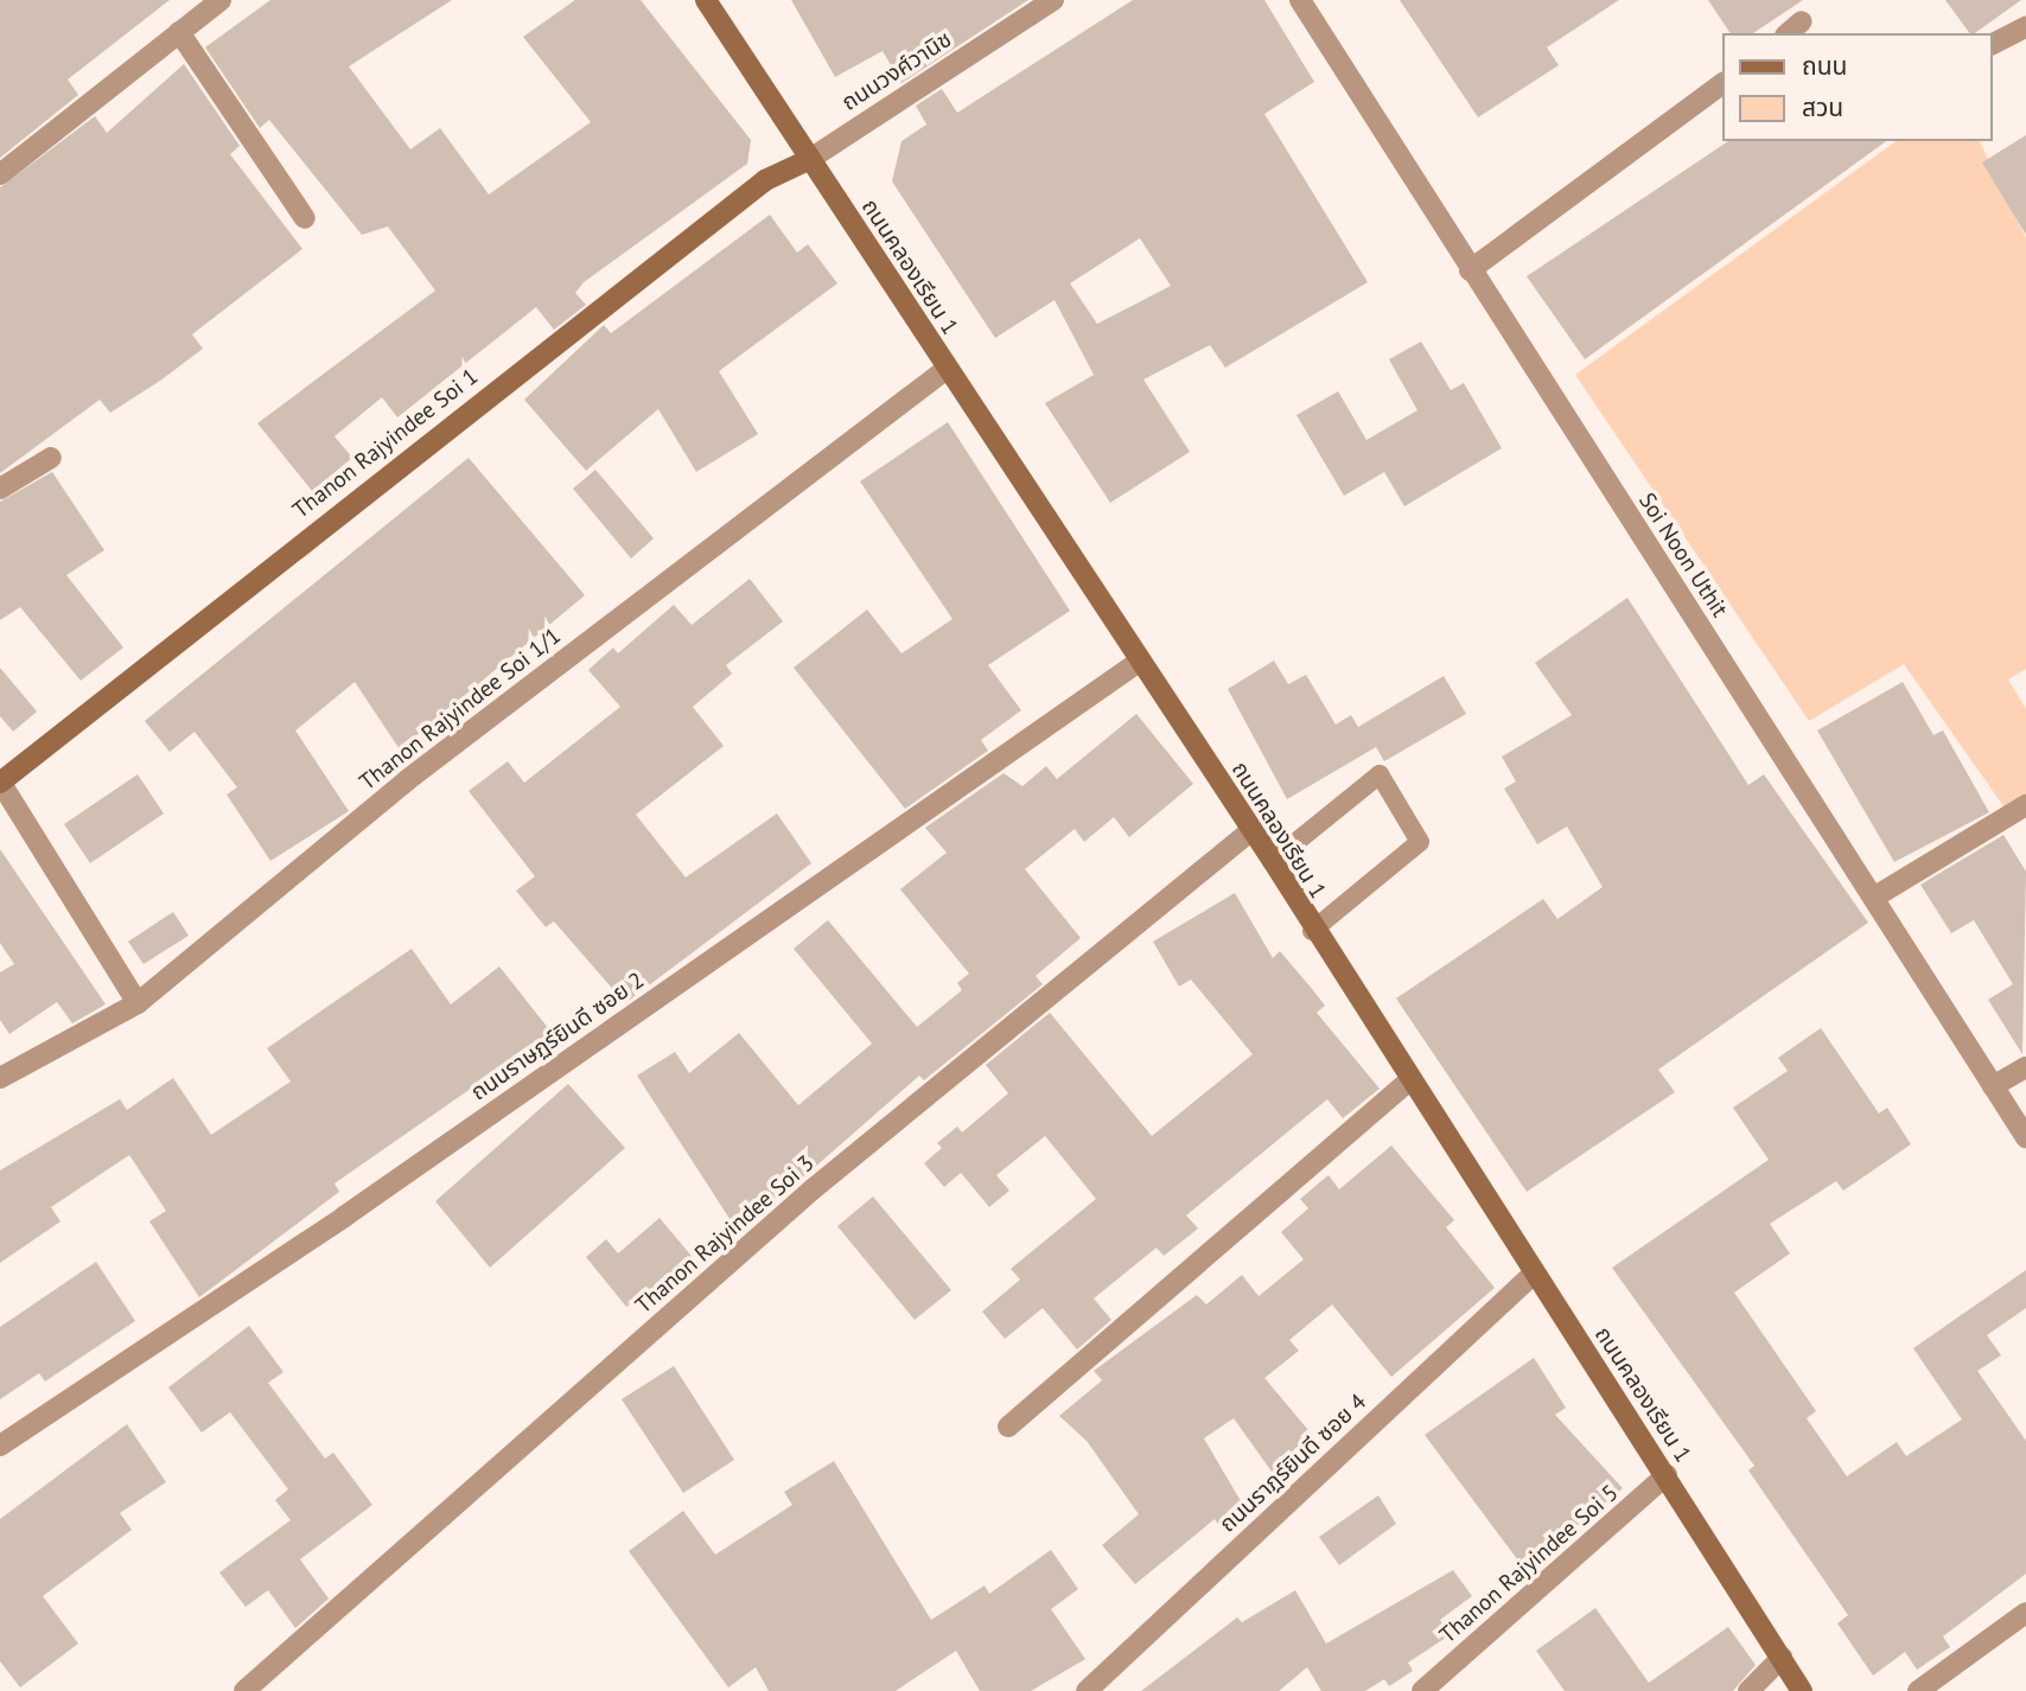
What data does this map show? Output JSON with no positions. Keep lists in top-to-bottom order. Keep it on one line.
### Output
{"streets":{"street":["ถนนวงศ์วานิช","ถนนคลองเรียน 1","Thanon Rajyindee Soi 1","Soi Noon Uthit","Thanon Rajyindee Soi 1/1","ถนนราษฏร์ยินดี ซอย 2","Thanon Rajyindee Soi 3","ถนนราฎร์ยินดี ซอย 4","Thanon Rajyindee Soi 5"]},"crossings":[["ถนนวงศ์วานิช","ถนนคลองเรียน 1"],["ถนนวงศ์วานิช","Thanon Rajyindee Soi 1"],["ถนนคลองเรียน 1","Thanon Rajyindee Soi 1"],["ถนนคลองเรียน 1","Thanon Rajyindee Soi 1/1"],["ถนนคลองเรียน 1","ถนนราษฏร์ยินดี ซอย 2"],["ถนนคลองเรียน 1","Thanon Rajyindee Soi 3"],["ถนนคลองเรียน 1","ถนนราฎร์ยินดี ซอย 4"],["ถนนคลองเรียน 1","Thanon Rajyindee Soi 5"]],"legend":["ถนน","สวน"]}
